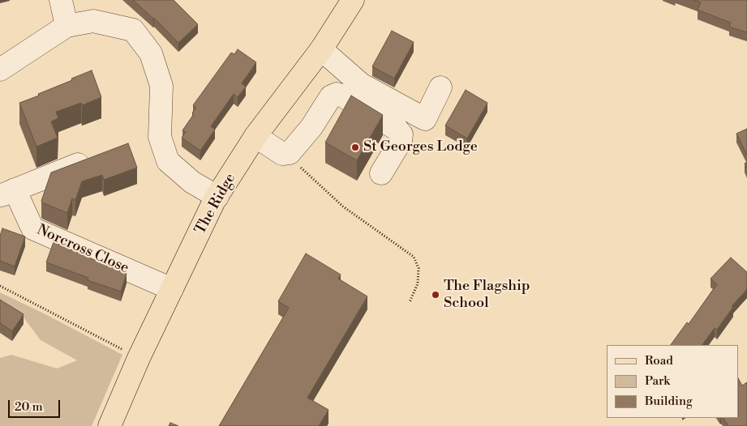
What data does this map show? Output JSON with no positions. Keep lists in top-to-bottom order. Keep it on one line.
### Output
{"streets":{"main road":["The Ridge"],"street":["Norcross Close"]},"crossings":[["The Ridge","Norcross Close"]],"places":["St Georges Lodge","The Flagship School"],"legend":["Road","Park","Building"],"scale_bar":"20 m"}
